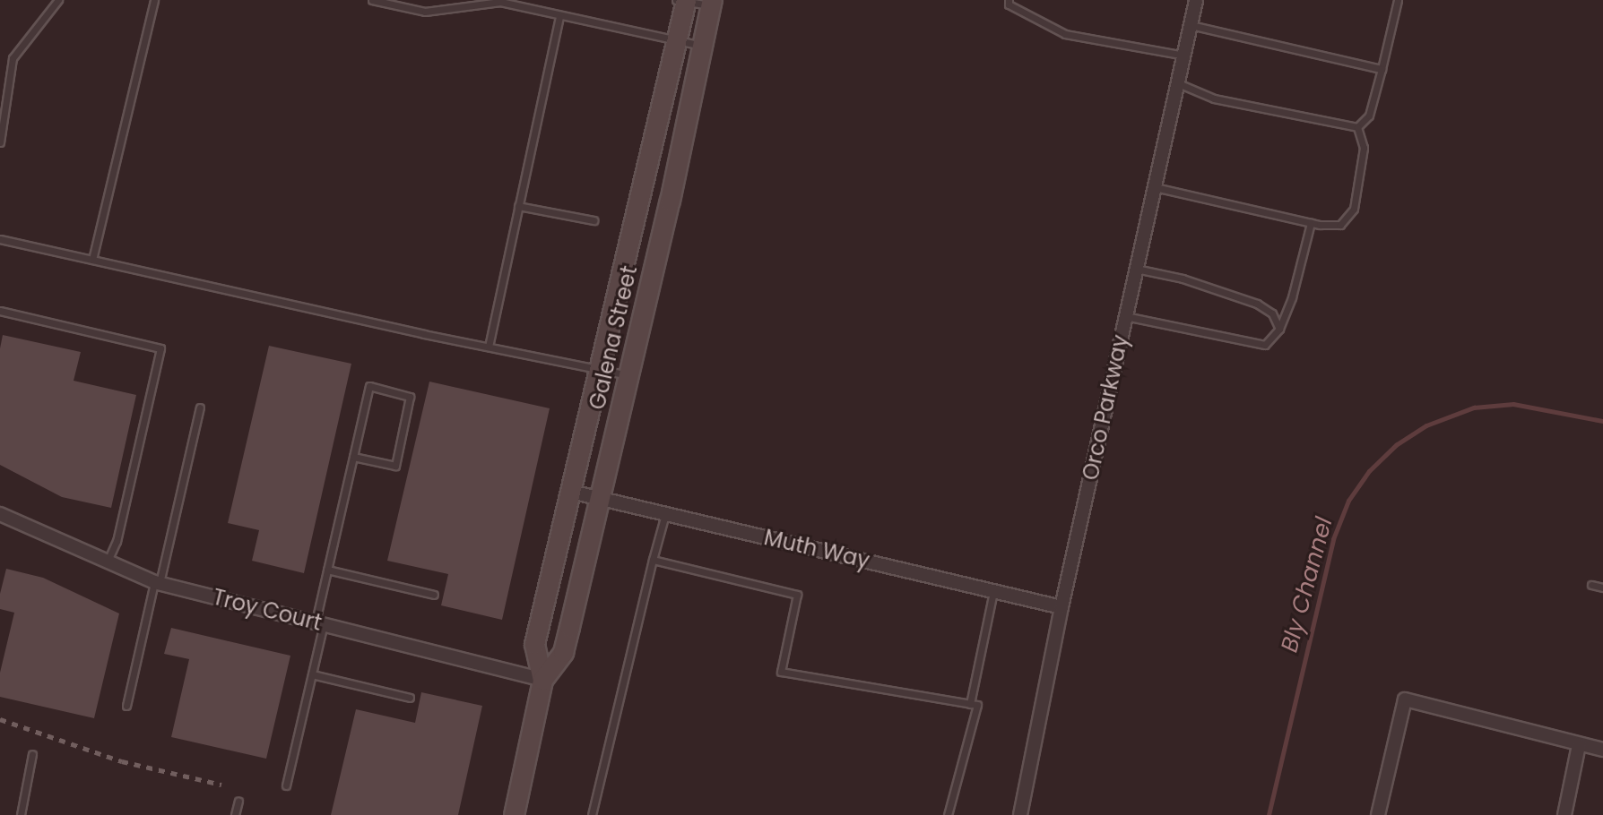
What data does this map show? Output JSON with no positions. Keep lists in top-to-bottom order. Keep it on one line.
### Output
{"streets":{"street":["Galena Street","Orco Parkway","Muth Way","Troy Court"]},"crossings":[["Galena Street","Muth Way"],["Galena Street","Troy Court"],["Orco Parkway","Muth Way"]],"water":["Bly Channel"]}
